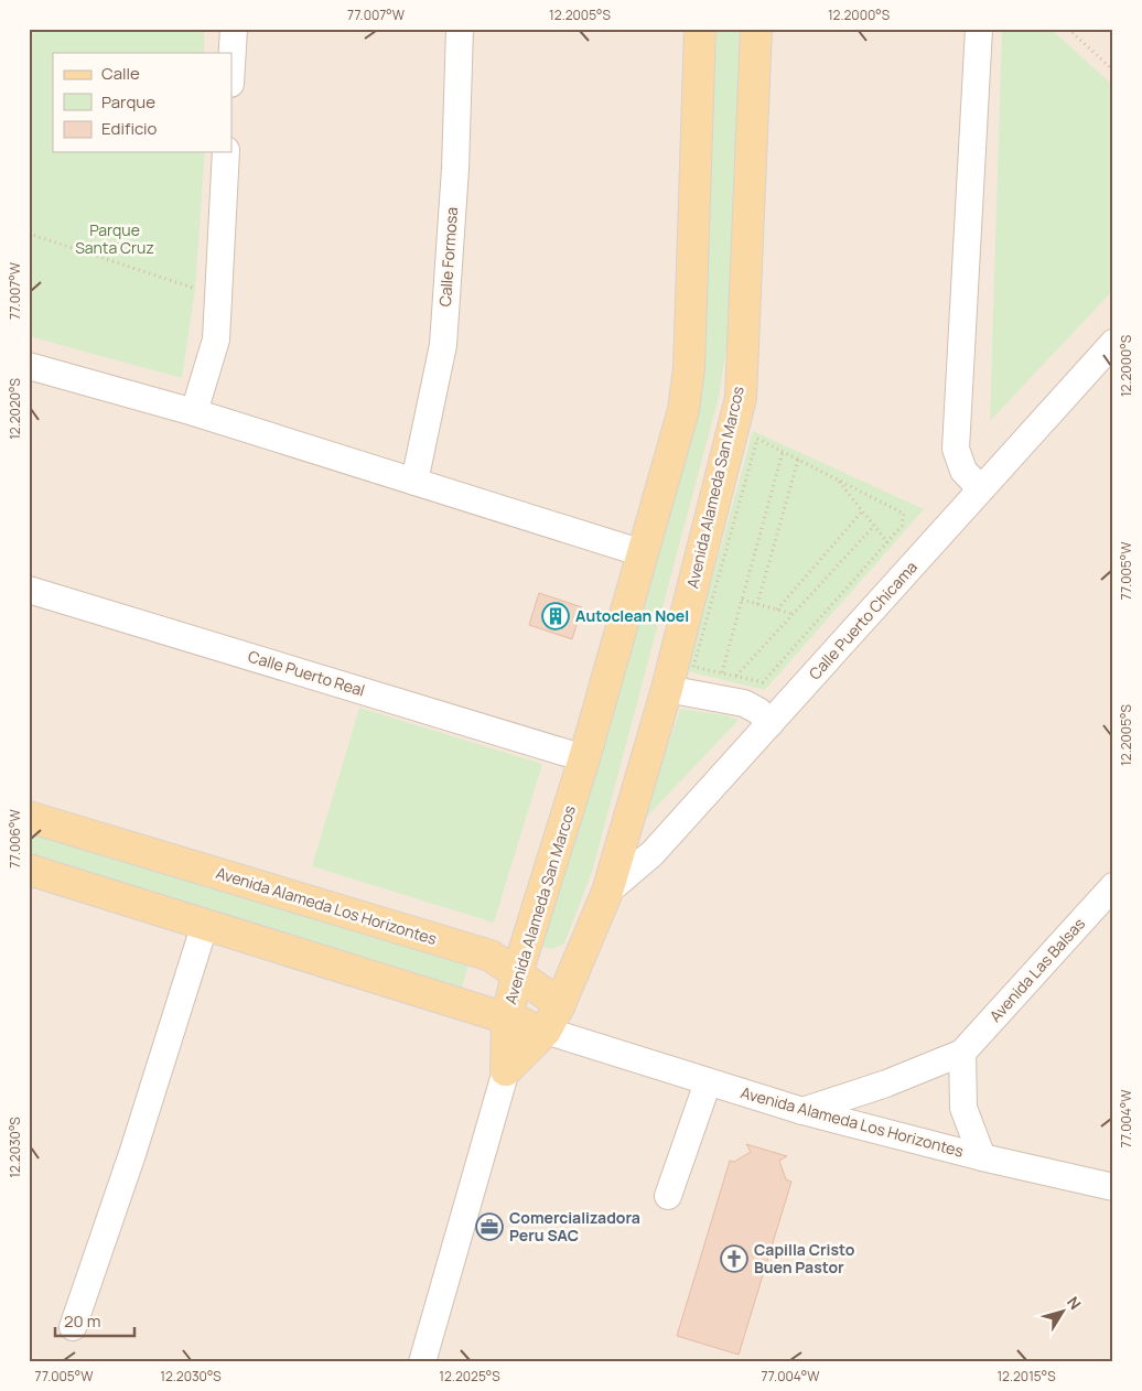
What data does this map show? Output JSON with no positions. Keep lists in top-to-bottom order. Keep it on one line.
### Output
{"streets":{"main road":["Avenida Alameda San Marcos","Avenida Alameda Los Horizontes"],"street":["Calle Formosa","Calle Puerto Chicama","Calle Puerto Real","Avenida Las Balsas"]},"crossings":[["Avenida Alameda San Marcos","Calle Puerto Chicama"],["Avenida Alameda San Marcos","Calle Puerto Real"],["Avenida Alameda San Marcos","Avenida Alameda Los Horizontes"],["Avenida Alameda Los Horizontes","Avenida Las Balsas"]],"parks":["Parque Santa Cruz"],"places":{"building":["Autoclean Noel"],"office":["Comercializadora Peru SAC"],"church":["Capilla Cristo Buen Pastor"]},"legend":["Calle","Parque","Edificio"],"scale_bar":"20 m","north":"top right","coordinates":["77.007°W","12.2005°S","12.2000°S","12.2020°S","77.005°W","77.006°W","77.004°W","12.2030°S","12.2025°S","12.2015°S"]}
